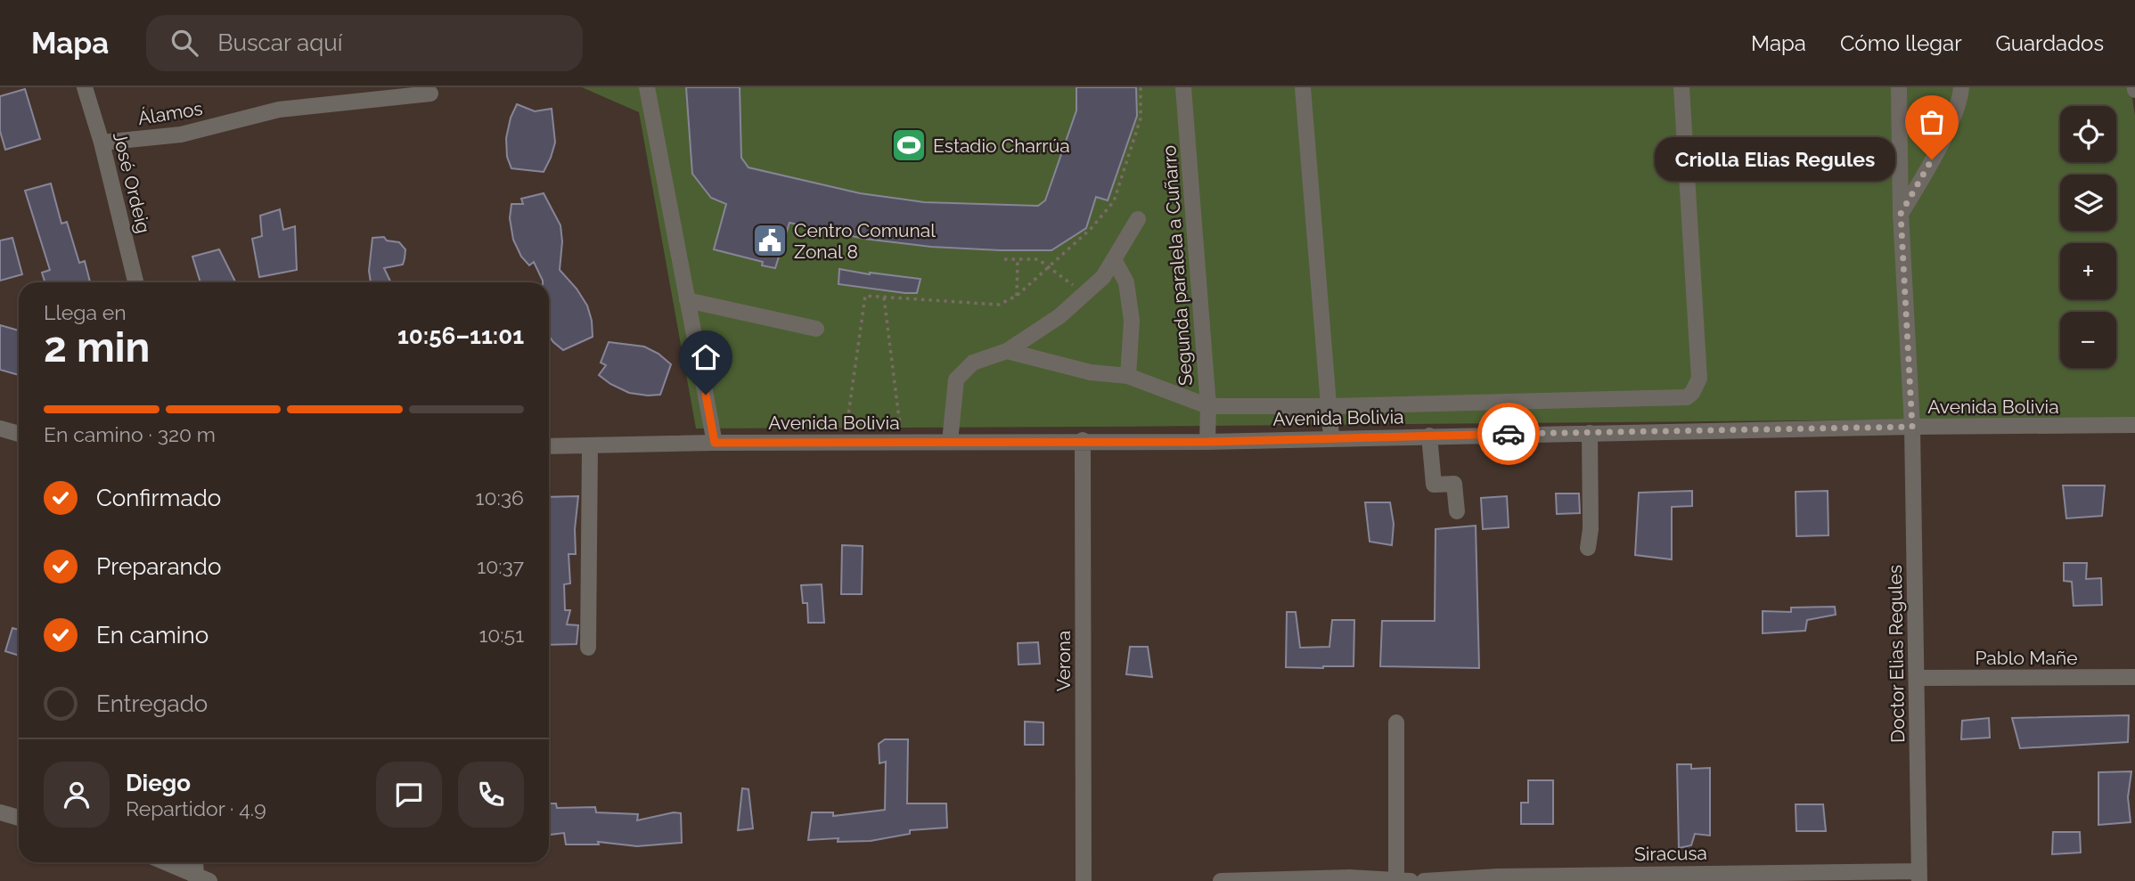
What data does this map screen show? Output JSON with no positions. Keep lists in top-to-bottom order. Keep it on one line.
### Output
{"streets":{"street":["Álamos","José Ordeig","Segunda paralela a Cuñarro","Avenida Bolivia","Doctor Elias Regules","Pablo Mañe","Verona","Siracusa"]},"crossings":[["Álamos","José Ordeig"],["Segunda paralela a Cuñarro","Avenida Bolivia"],["Avenida Bolivia","Doctor Elias Regules"],["Avenida Bolivia","Verona"],["Doctor Elias Regules","Pablo Mañe"],["Doctor Elias Regules","Siracusa"]],"places":{"sports":["Estadio Charrúa"],"other":["Criolla Elias Regules"],"public building":["Centro Comunal Zonal 8"]},"page":{"header":"Mapa","search":"Buscar aquí","nav":["Mapa","Cómo llegar","Guardados"],"map_buttons":["+","−"],"bubble":"Criolla Elias Regules","heading":["2 min","Llega en","10:56–11:01"],"panel":["Diego","Repartidor · 4.9"],"bar":"En camino · 320 m","list":[["Confirmado","10:36"],["Preparando","10:37"],["En camino","10:51"],"Entregado"]}}
